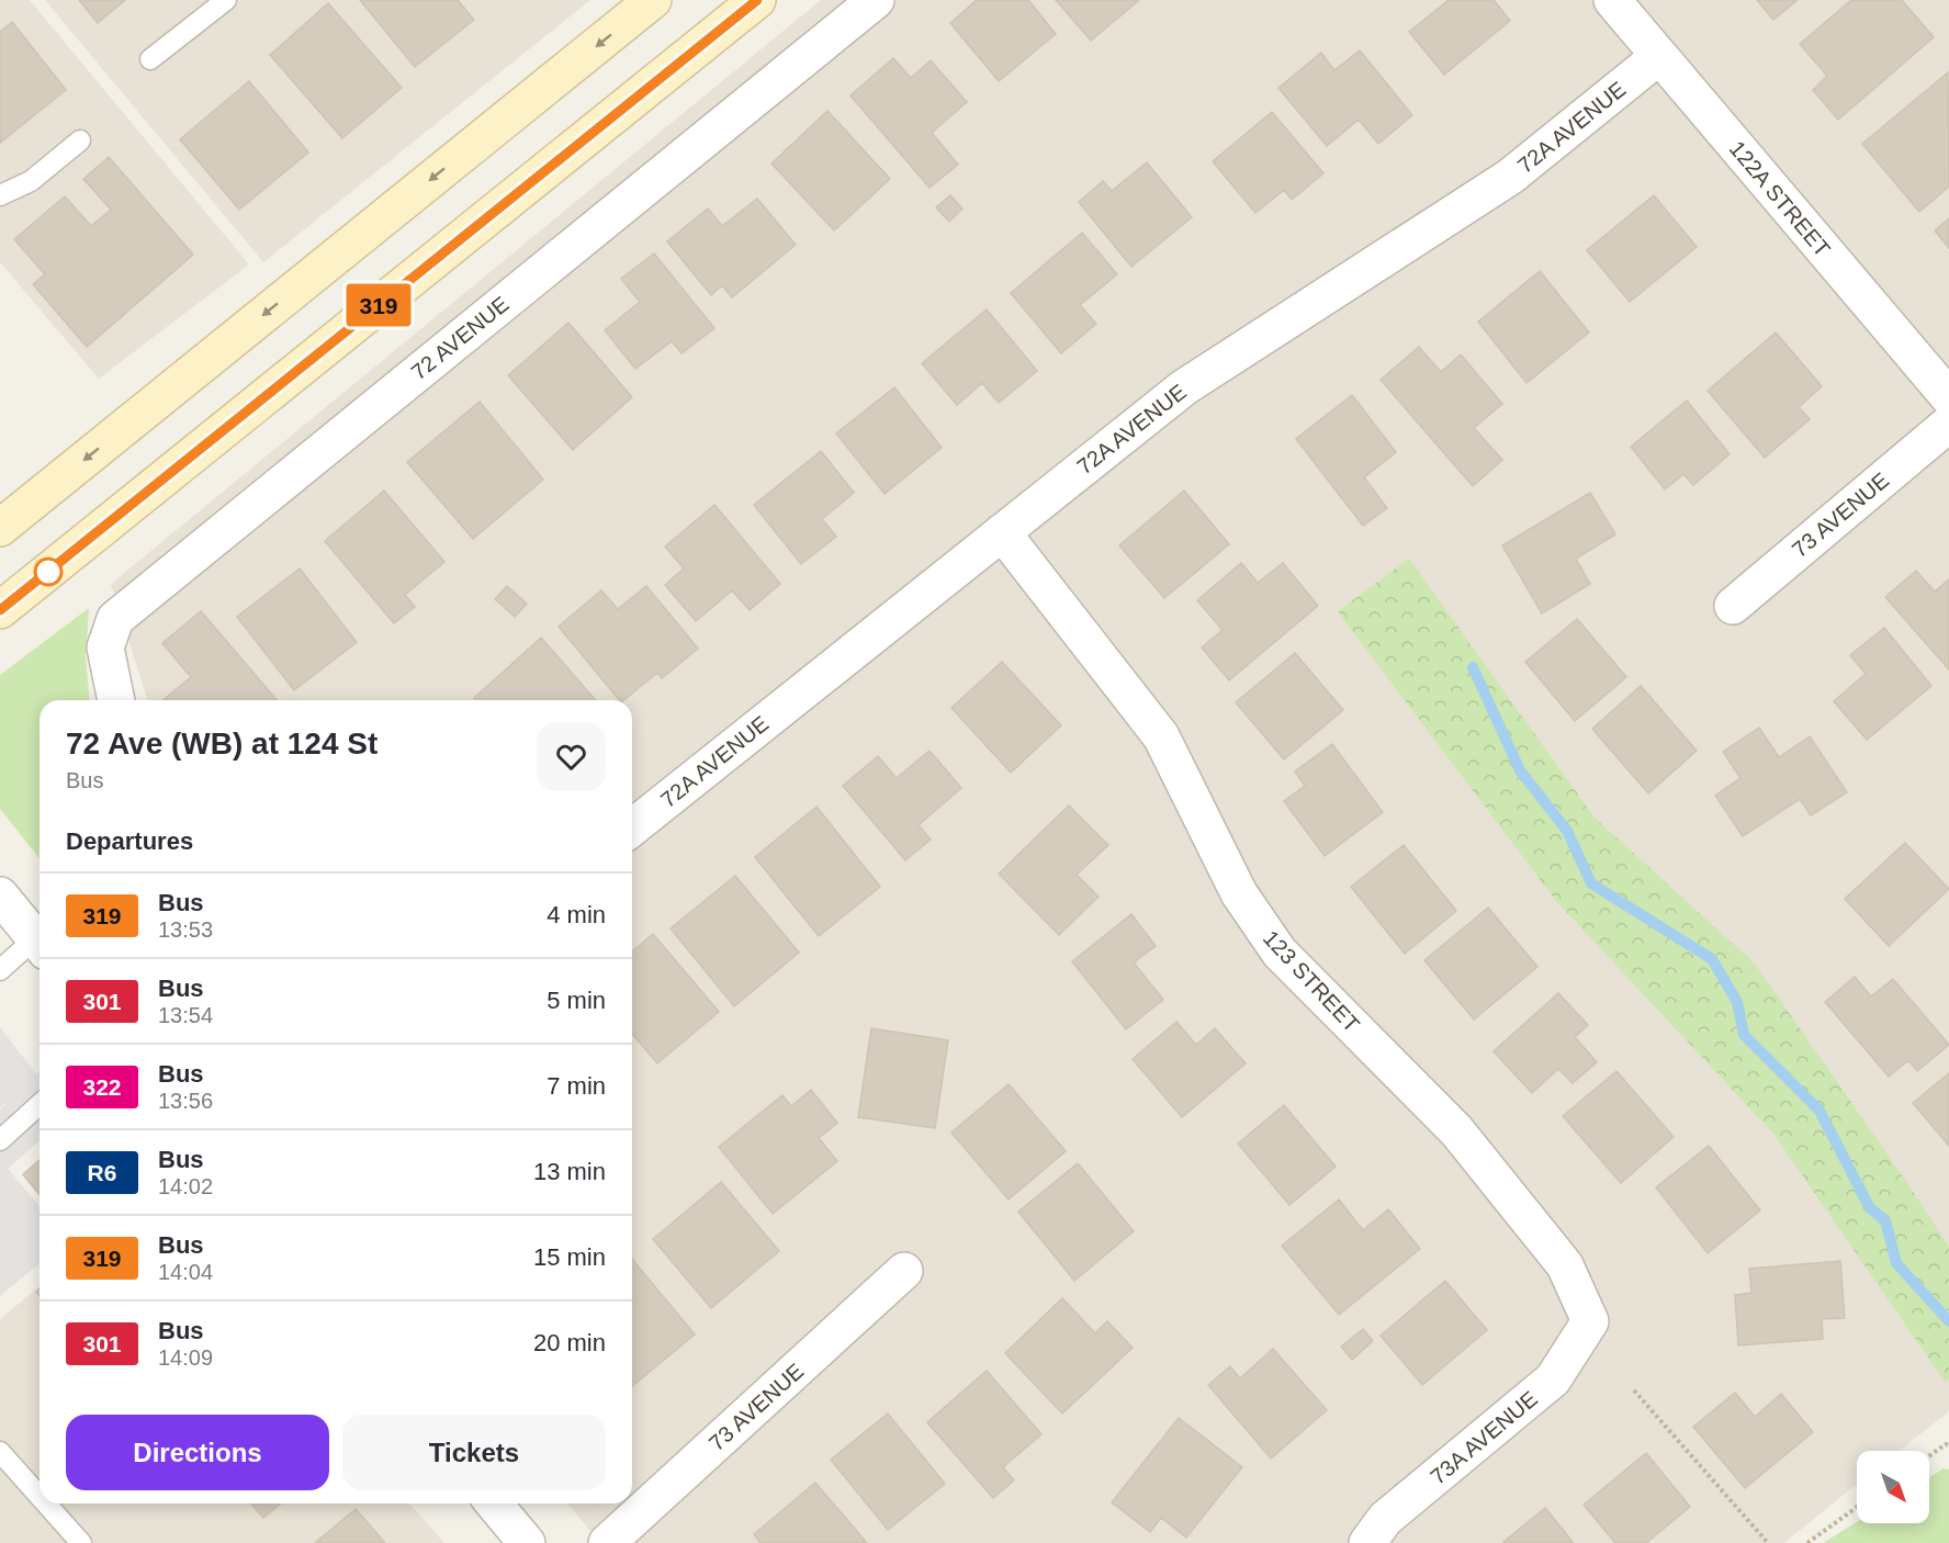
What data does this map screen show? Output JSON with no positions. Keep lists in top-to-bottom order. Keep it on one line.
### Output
{"streets":{"street":["72A AVENUE","122A STREET","72 AVENUE","73 AVENUE","123 STREET","73A AVENUE"]},"crossings":[["72A AVENUE","122A STREET"],["72A AVENUE","123 STREET"],["123 STREET","73A AVENUE"]],"lines":["bus line 319"],"north":"bottom right","page":{"on_map":"319","heading":[["72 Ave (WB) at 124 St","Bus"],"Departures"],"list":[{"mark":"319","name":"Bus","note":"13:53","value":"4 min"},{"mark":"301","name":"Bus","note":"13:54","value":"5 min"},{"mark":"322","name":"Bus","note":"13:56","value":"7 min"},{"mark":"R6","name":"Bus","note":"14:02","value":"13 min"},{"mark":"319","name":"Bus","note":"14:04","value":"15 min"},{"mark":"301","name":"Bus","note":"14:09","value":"20 min"}],"buttons":["Directions","Tickets"]}}
